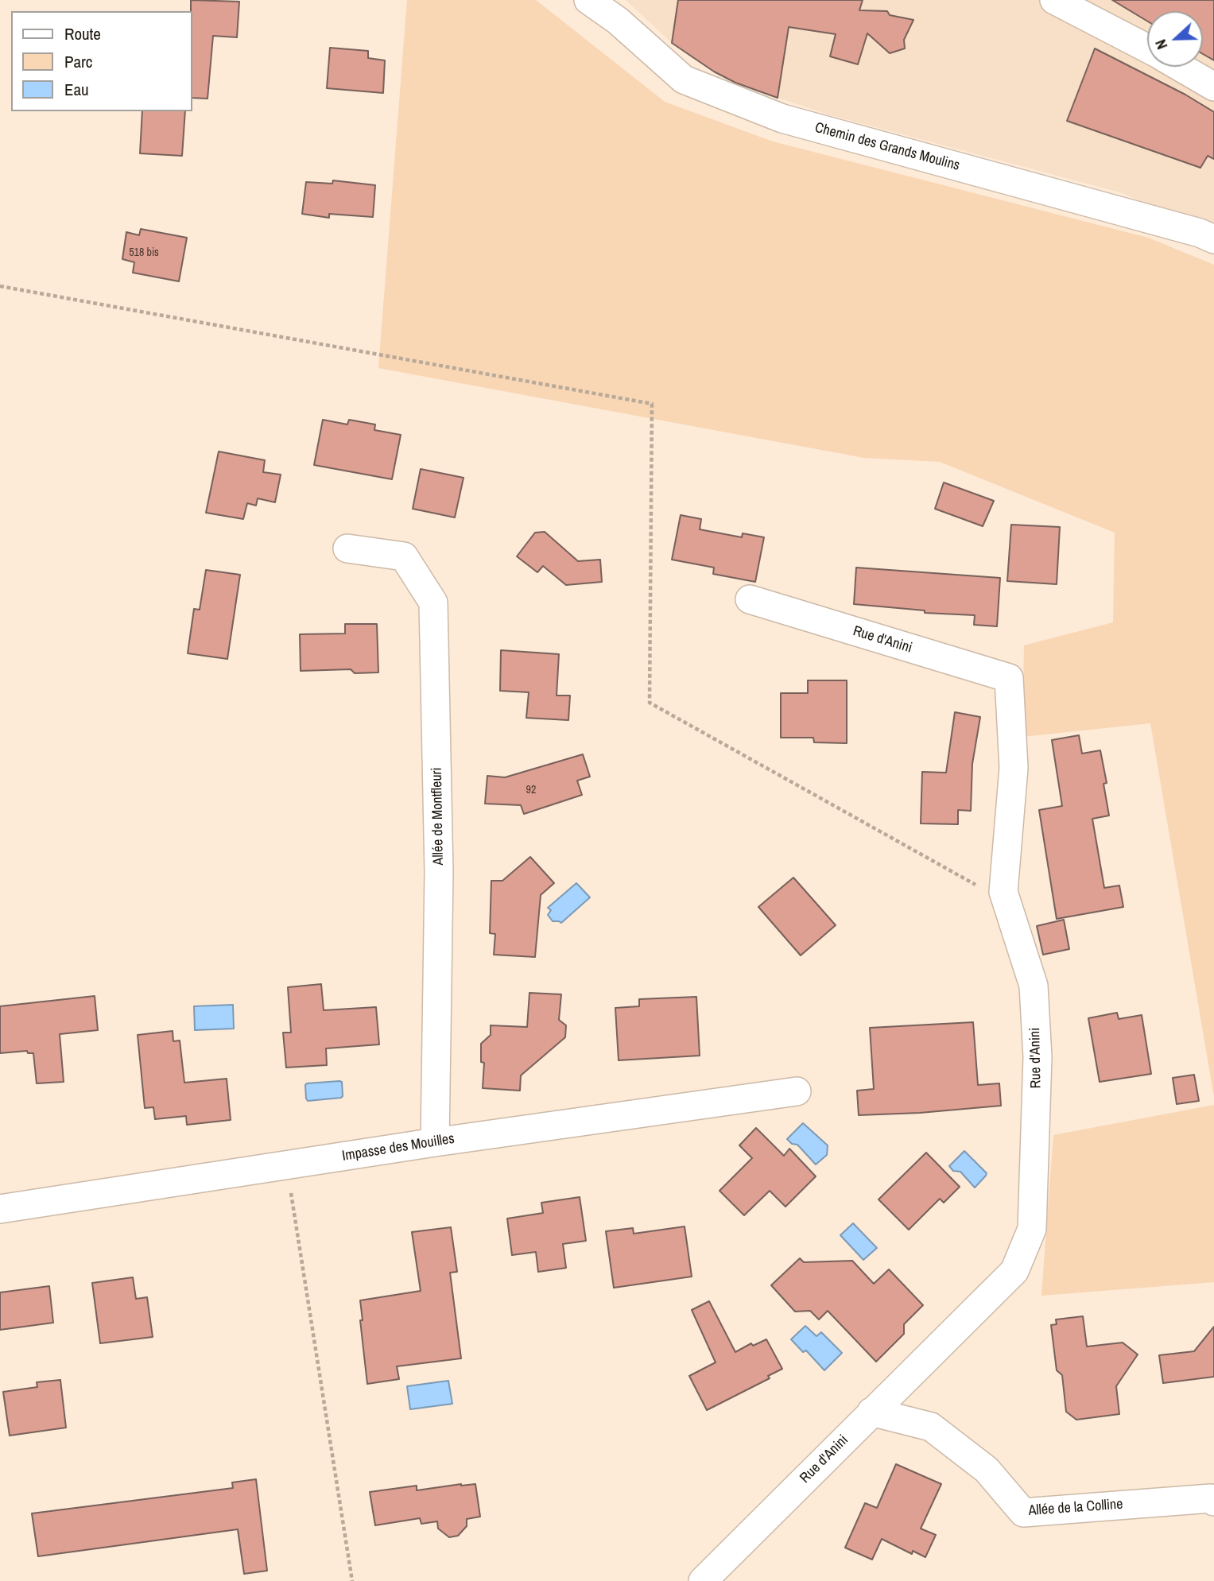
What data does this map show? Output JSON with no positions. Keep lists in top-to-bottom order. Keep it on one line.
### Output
{"streets":{"street":["Chemin des Grands Moulins","Rue d'Anini","Allée de Montfleuri","Impasse des Mouilles","Allée de la Colline"]},"crossings":[["Rue d'Anini","Allée de la Colline"],["Allée de Montfleuri","Impasse des Mouilles"]],"house_numbers":["518 bis","92"],"legend":["Route","Parc","Eau"],"north":"left"}
